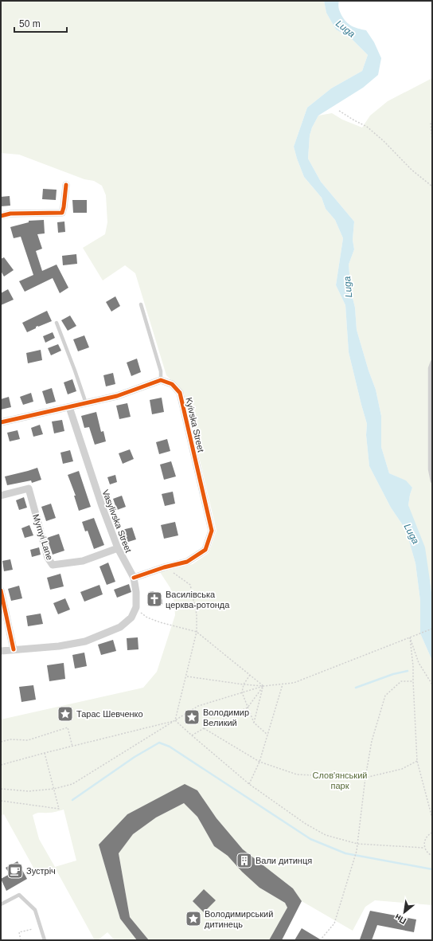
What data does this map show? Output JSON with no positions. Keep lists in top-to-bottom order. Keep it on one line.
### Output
{"streets":{"street":["Kyivska Street","Vasylivska Street","Myrnyi Lane"]},"crossings":[["Kyivska Street","Vasylivska Street"],["Vasylivska Street","Myrnyi Lane"]],"water":["Luga"],"parks":["Слов'янський парк"],"places":{"church":["Василівська церква-ротонда"],"place":["Тарас Шевченко","Володимир Великий","Володимирський дитинець"],"building":["Вали дитинця"],"cafe":["Зустріч"]},"scale_bar":"50 m","north":"bottom left"}
